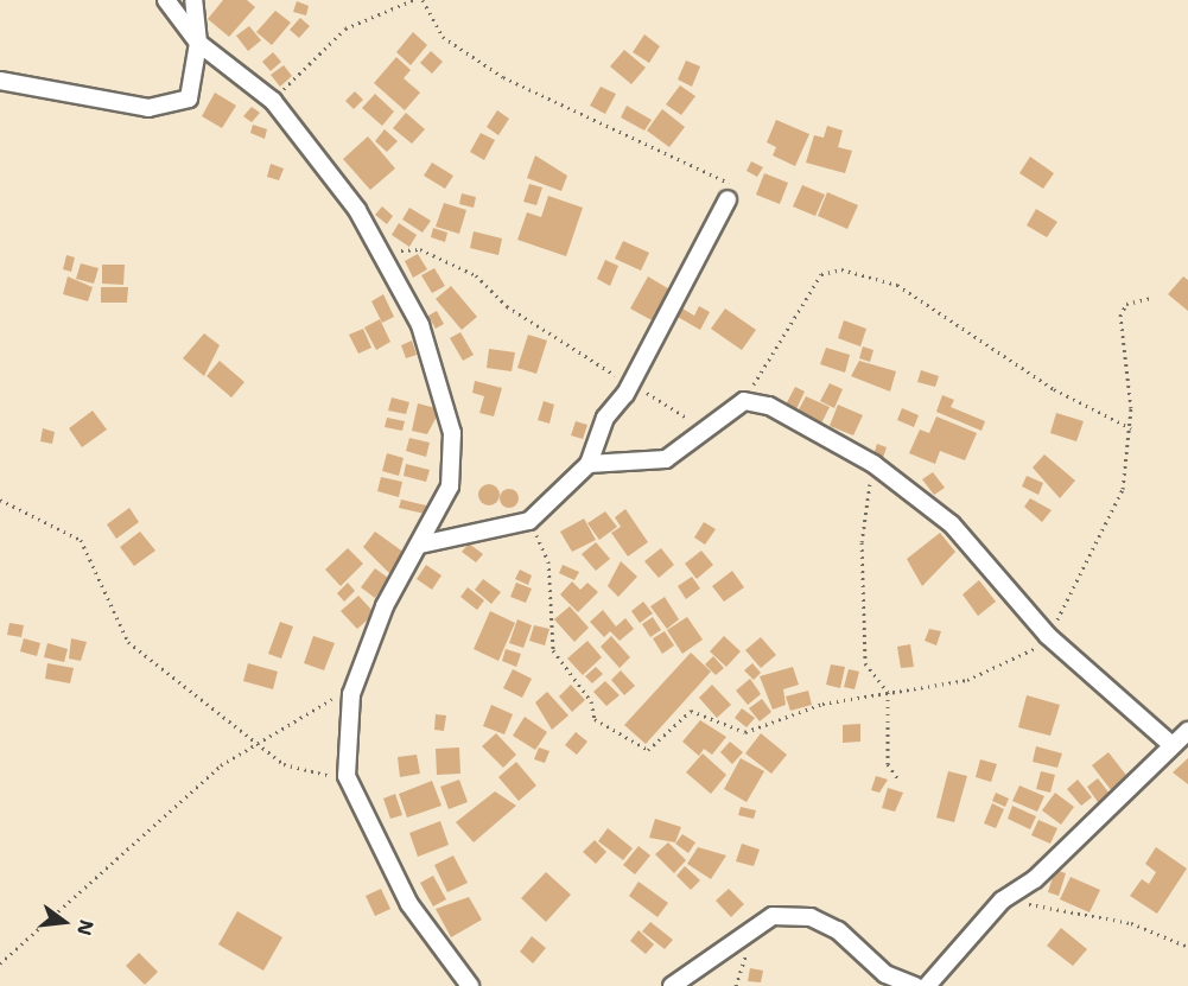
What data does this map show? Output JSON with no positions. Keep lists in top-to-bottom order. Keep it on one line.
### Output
{"north":"right"}
